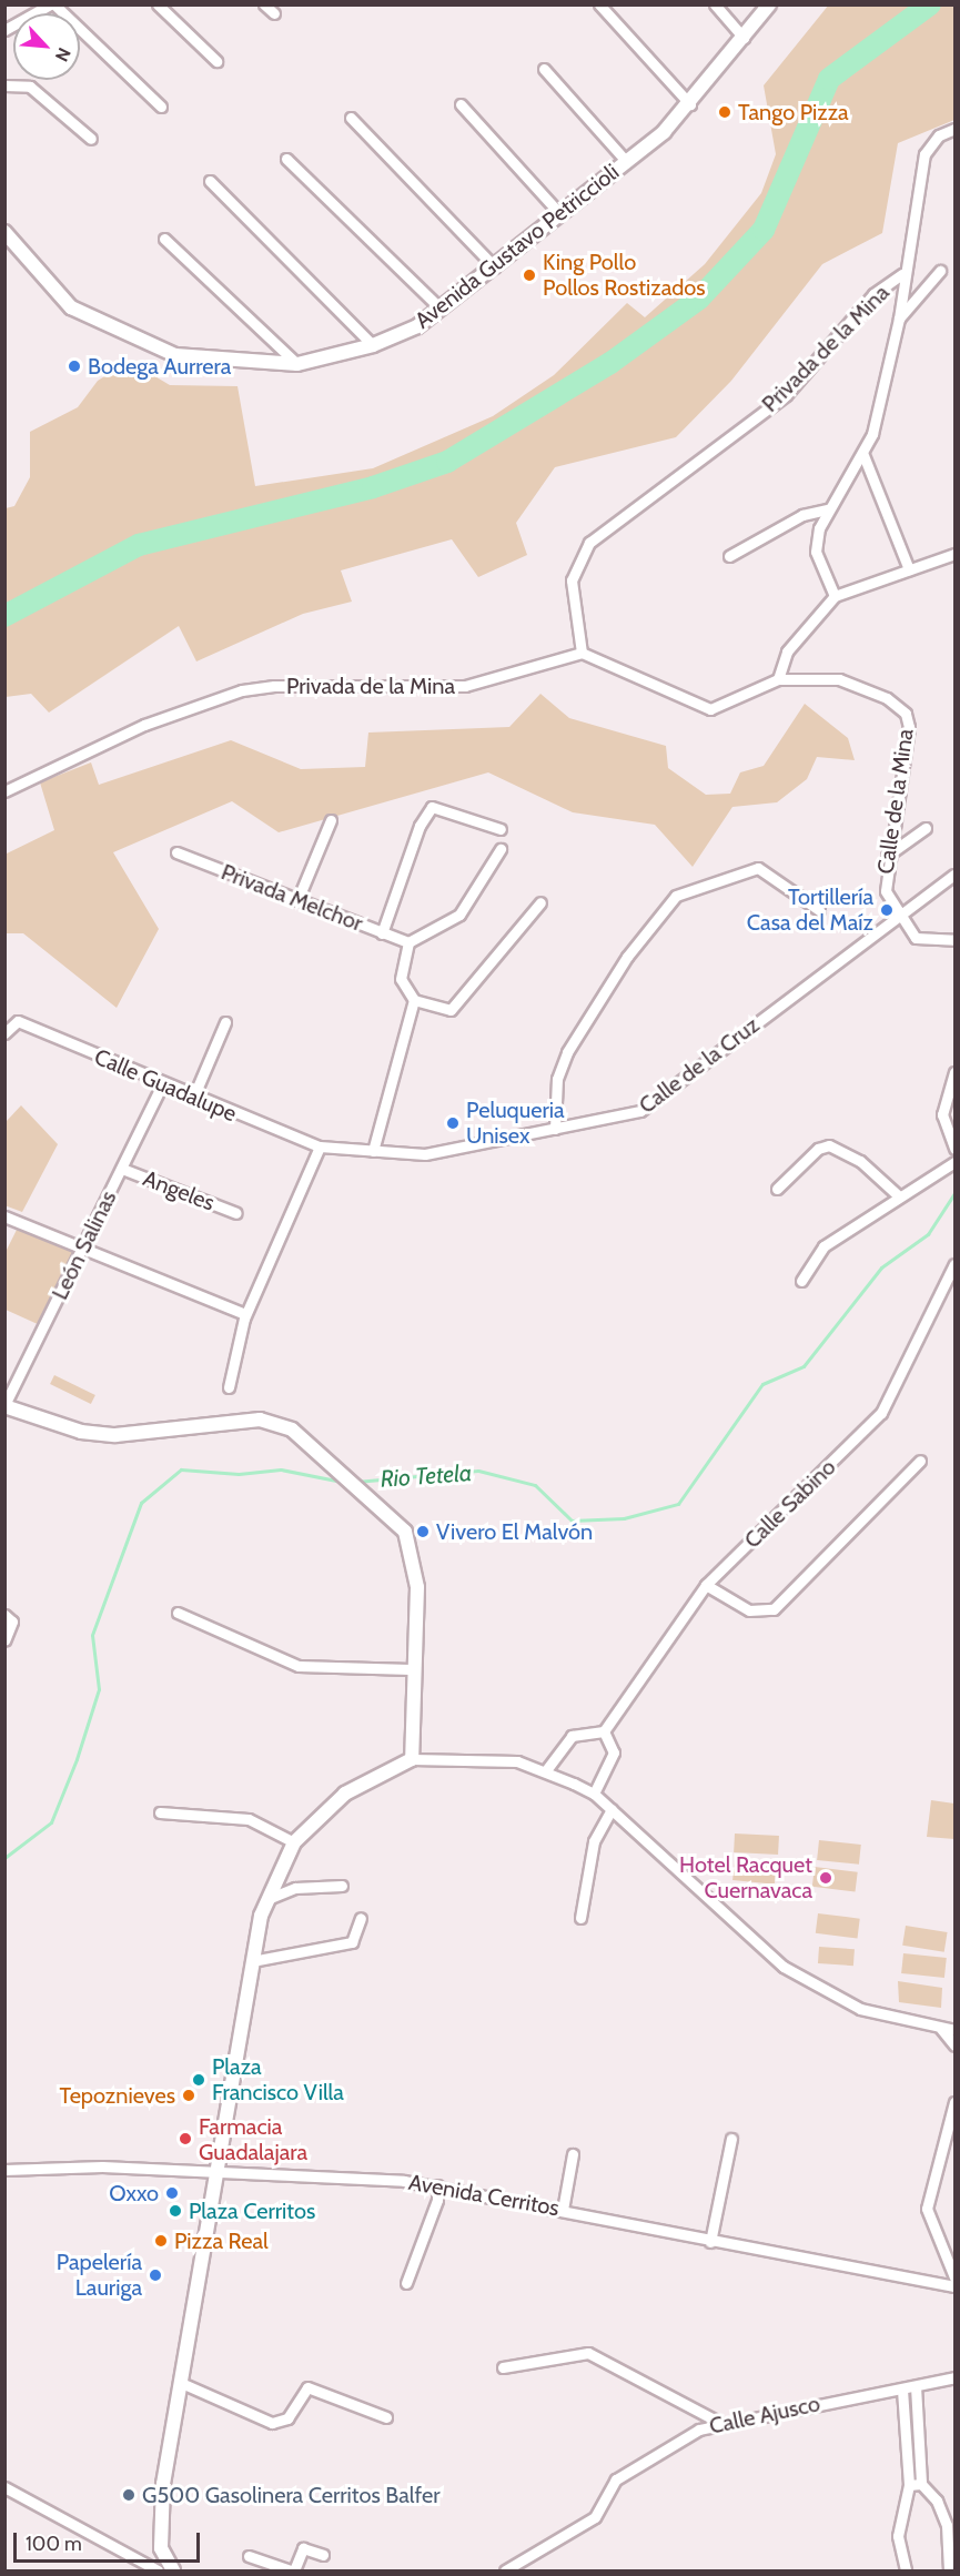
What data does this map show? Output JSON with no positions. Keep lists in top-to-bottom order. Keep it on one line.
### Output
{"streets":{"street":["Avenida Gustavo Petriccioli","Privada de la Mina","Calle de la Mina","Privada Melchor","Calle de la Cruz","Calle Guadalupe","Angeles","León Salinas","Calle Sabino","Avenida Cerritos","Calle Ajusco"]},"crossings":[["Privada de la Mina","Calle de la Mina"],["Calle de la Mina","Calle de la Cruz"],["Calle de la Cruz","Calle Guadalupe"],["Calle Guadalupe","León Salinas"],["Angeles","León Salinas"]],"water":["Rio Tetela"],"places":["Tango Pizza","King Pollo Pollos Rostizados","Bodega Aurrera","Tortillería Casa del Maíz","Peluqueria Unisex","Vivero El Malvón","Hotel Racquet Cuernavaca","Plaza Francisco Villa","Tepoznieves","Farmacia Guadalajara","Oxxo","Plaza Cerritos","Pizza Real","Papelería Lauriga","G500 Gasolinera Cerritos Balfer"],"scale_bar":"100 m","north":"bottom right"}
